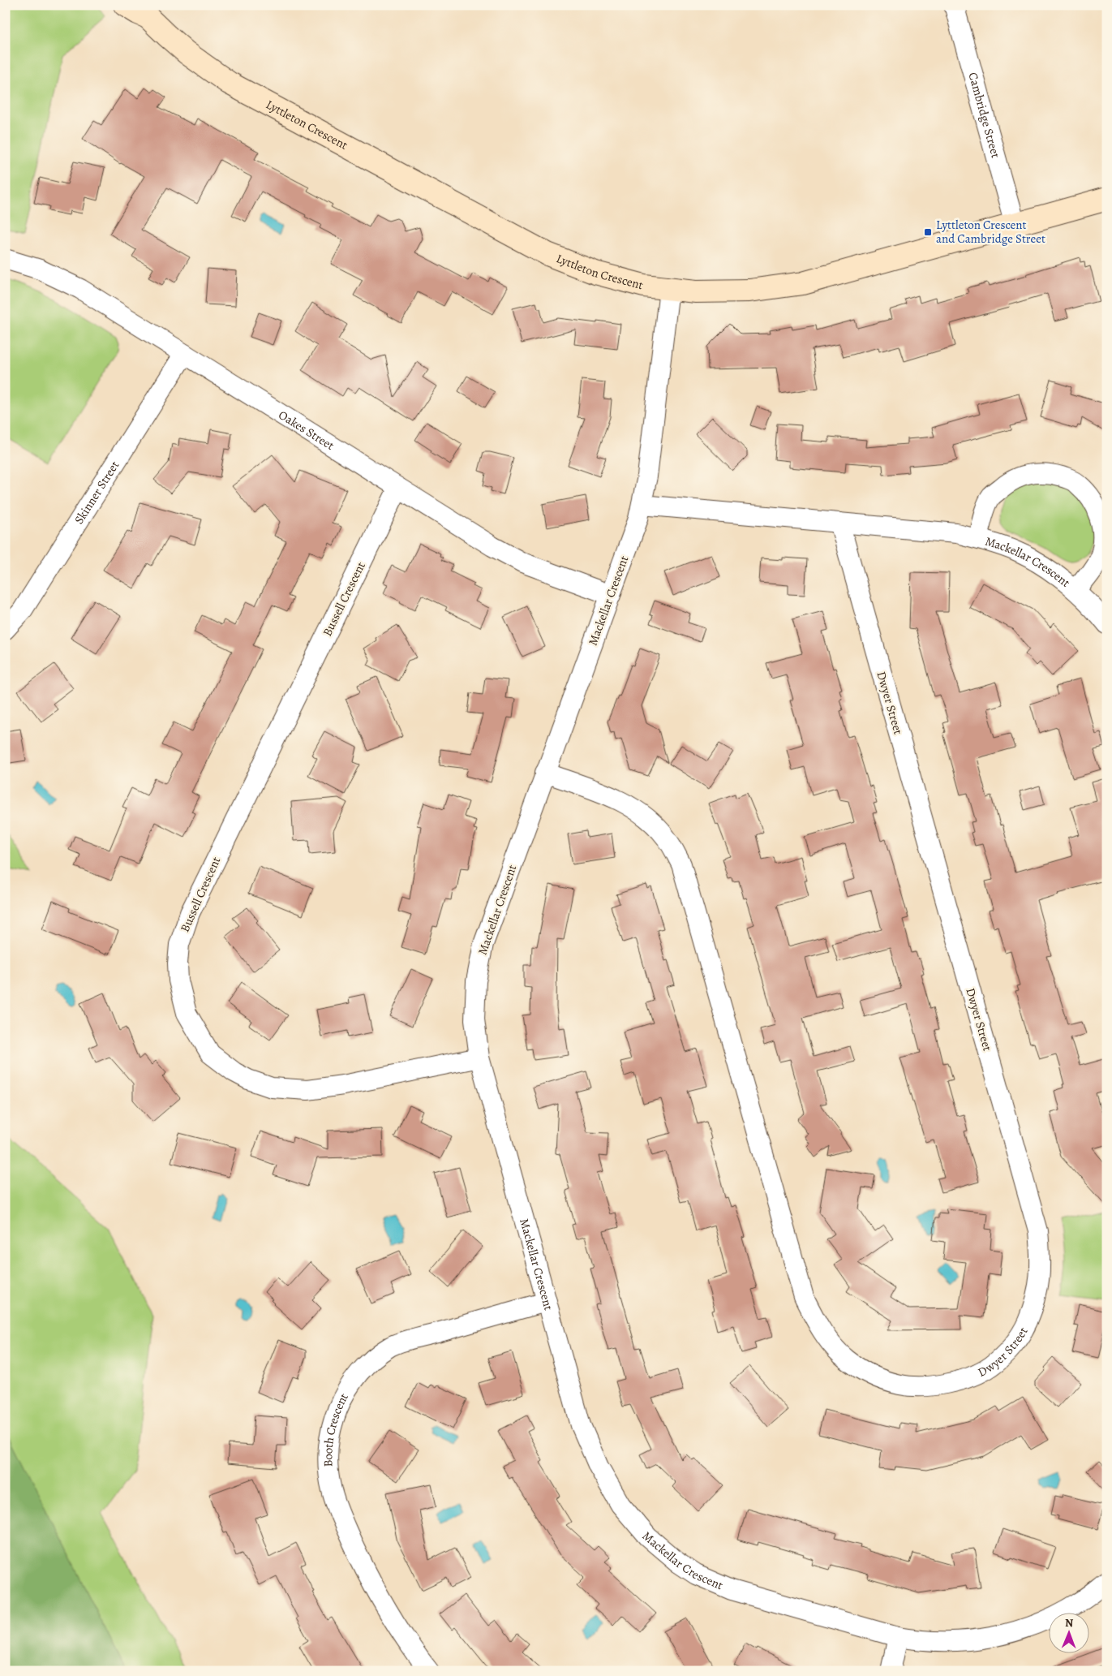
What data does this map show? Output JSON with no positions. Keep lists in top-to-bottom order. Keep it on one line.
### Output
{"streets":{"street":["Cambridge Street","Lyttleton Crescent","Oakes Street","Skinner Street","Mackellar Crescent","Bussell Crescent","Dwyer Street","Booth Crescent"]},"crossings":[["Cambridge Street","Lyttleton Crescent"],["Lyttleton Crescent","Mackellar Crescent"],["Oakes Street","Skinner Street"],["Oakes Street","Mackellar Crescent"],["Oakes Street","Bussell Crescent"],["Mackellar Crescent","Bussell Crescent"],["Mackellar Crescent","Dwyer Street"],["Mackellar Crescent","Booth Crescent"]],"places":{"transit":["Lyttleton Crescent and Cambridge Street"]},"north":"top"}
